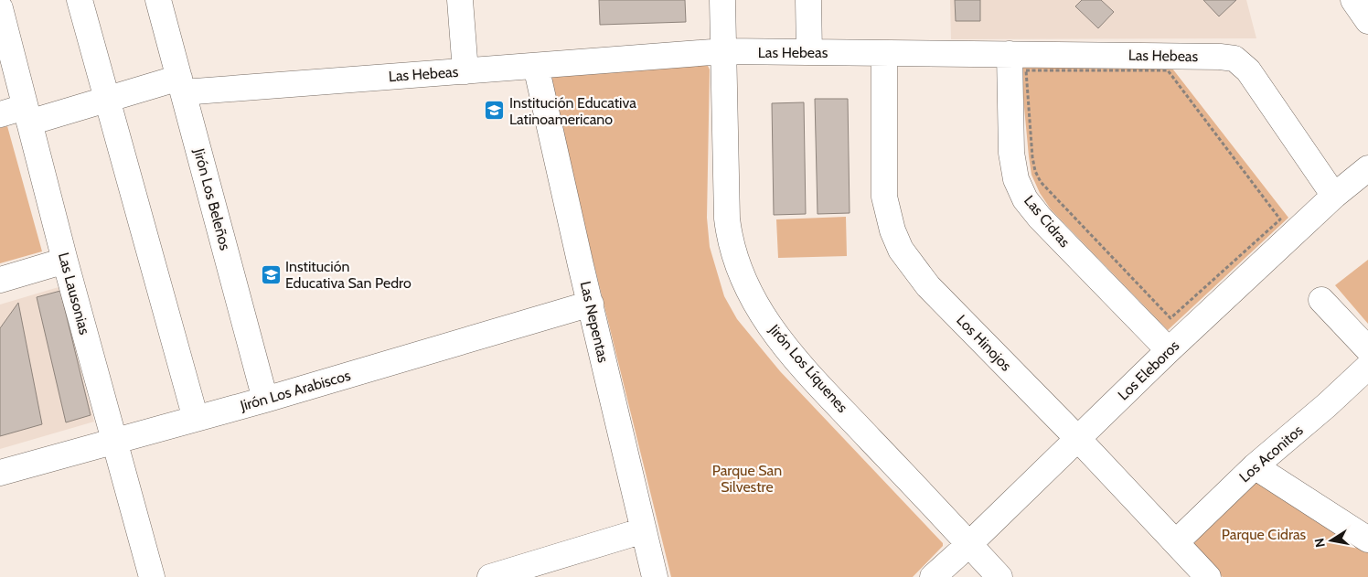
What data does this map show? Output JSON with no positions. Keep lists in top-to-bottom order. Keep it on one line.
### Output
{"streets":{"street":["Las Hebeas","Jirón Los Beleños","Las Cidras","Las Lausonias","Las Nepentas","Los Hinojos","Jirón Los Líquenes","Los Eleboros","Jirón Los Arabiscos","Los Aconitos"]},"crossings":[["Las Hebeas","Jirón Los Beleños"],["Las Hebeas","Las Cidras"],["Las Hebeas","Las Lausonias"],["Las Hebeas","Las Nepentas"],["Las Hebeas","Los Hinojos"],["Las Hebeas","Jirón Los Líquenes"],["Las Hebeas","Los Eleboros"],["Jirón Los Beleños","Jirón Los Arabiscos"],["Las Cidras","Los Eleboros"],["Las Lausonias","Jirón Los Arabiscos"],["Las Nepentas","Jirón Los Arabiscos"],["Los Hinojos","Los Eleboros"],["Los Hinojos","Los Aconitos"],["Jirón Los Líquenes","Los Eleboros"]],"parks":["Parque San Silvestre","Parque Cidras"],"places":{"school or university":["Institución Educativa Latinoamericano","Institución Educativa San Pedro"]},"north":"left"}
